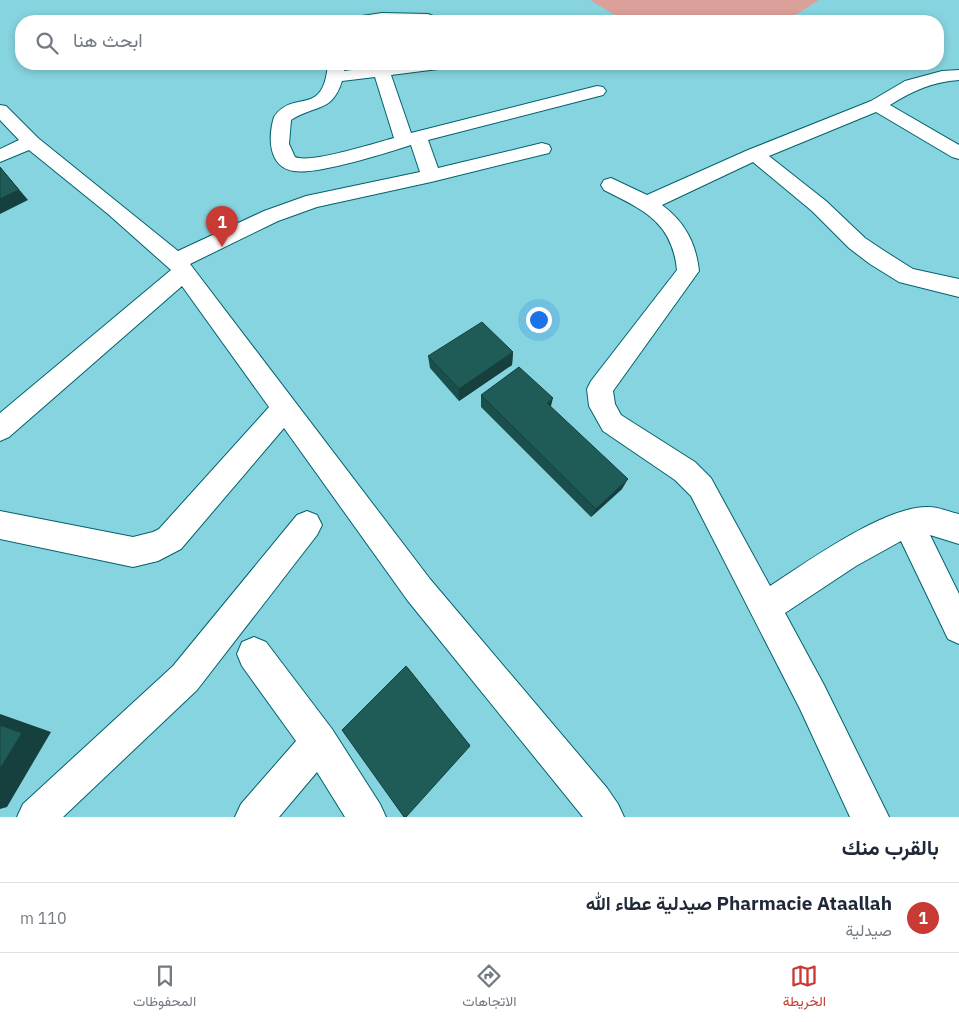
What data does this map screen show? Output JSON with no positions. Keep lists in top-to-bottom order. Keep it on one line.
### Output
{"page":{"search":"ابحث هنا","pins":"1","heading":"بالقرب منك","list":[{"mark":"1","name":"Pharmacie Ataallah صيدلية عطاء الله","note":"صيدلية","value":"110 m"}],"nav":["الخريطة","الاتجاهات","المحفوظات"]}}
